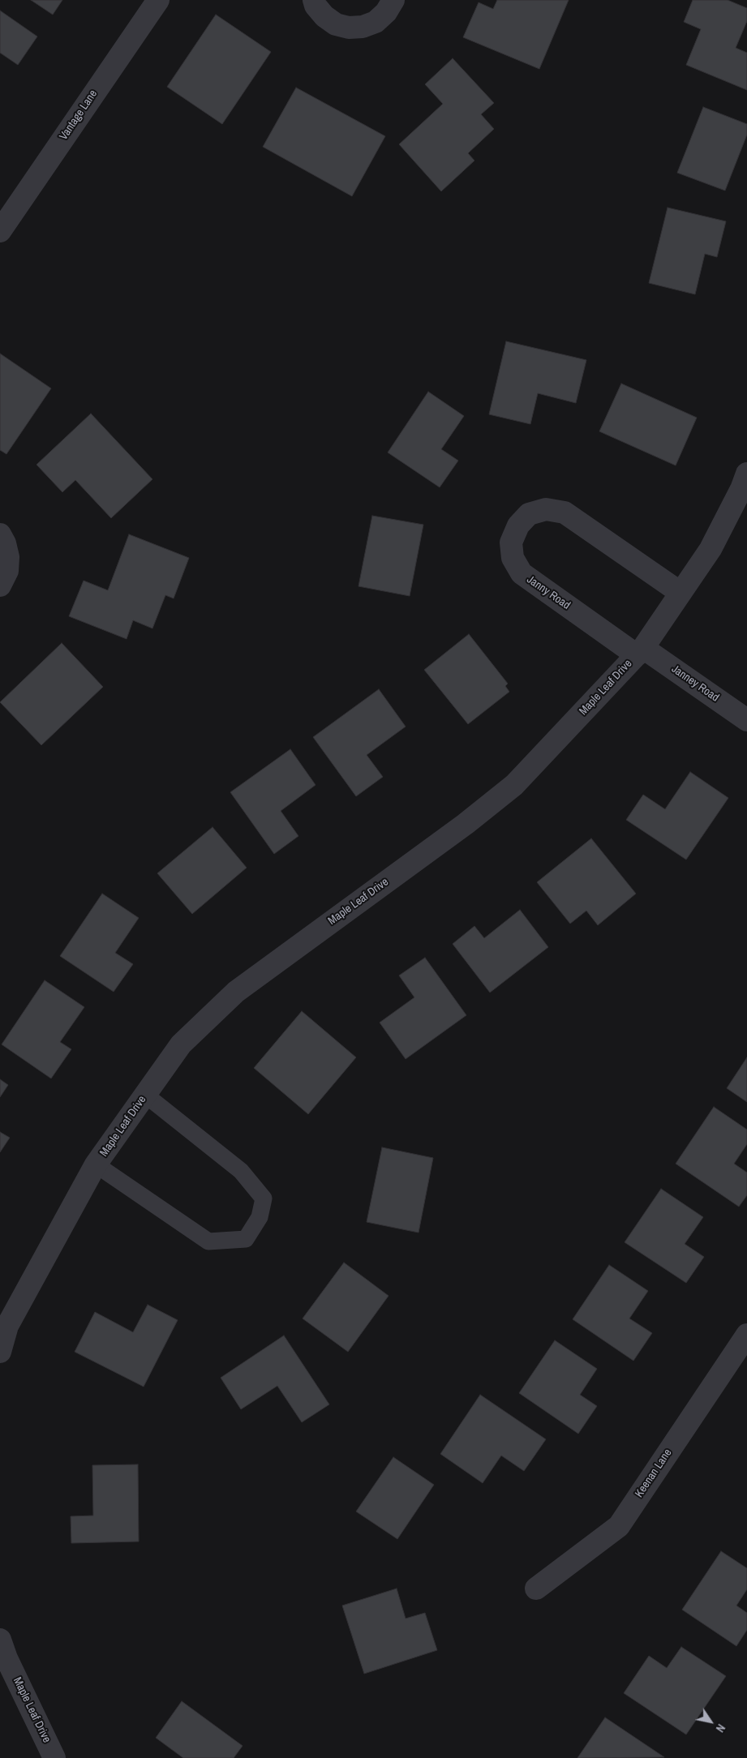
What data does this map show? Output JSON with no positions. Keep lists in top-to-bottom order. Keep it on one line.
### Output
{"streets":{"street":["Vantage Lane","Janny Road","Janney Road","Maple Leaf Drive","Keenan Lane"]},"crossings":[["Janny Road","Janney Road"],["Janny Road","Maple Leaf Drive"],["Janney Road","Maple Leaf Drive"]],"north":"bottom right"}
